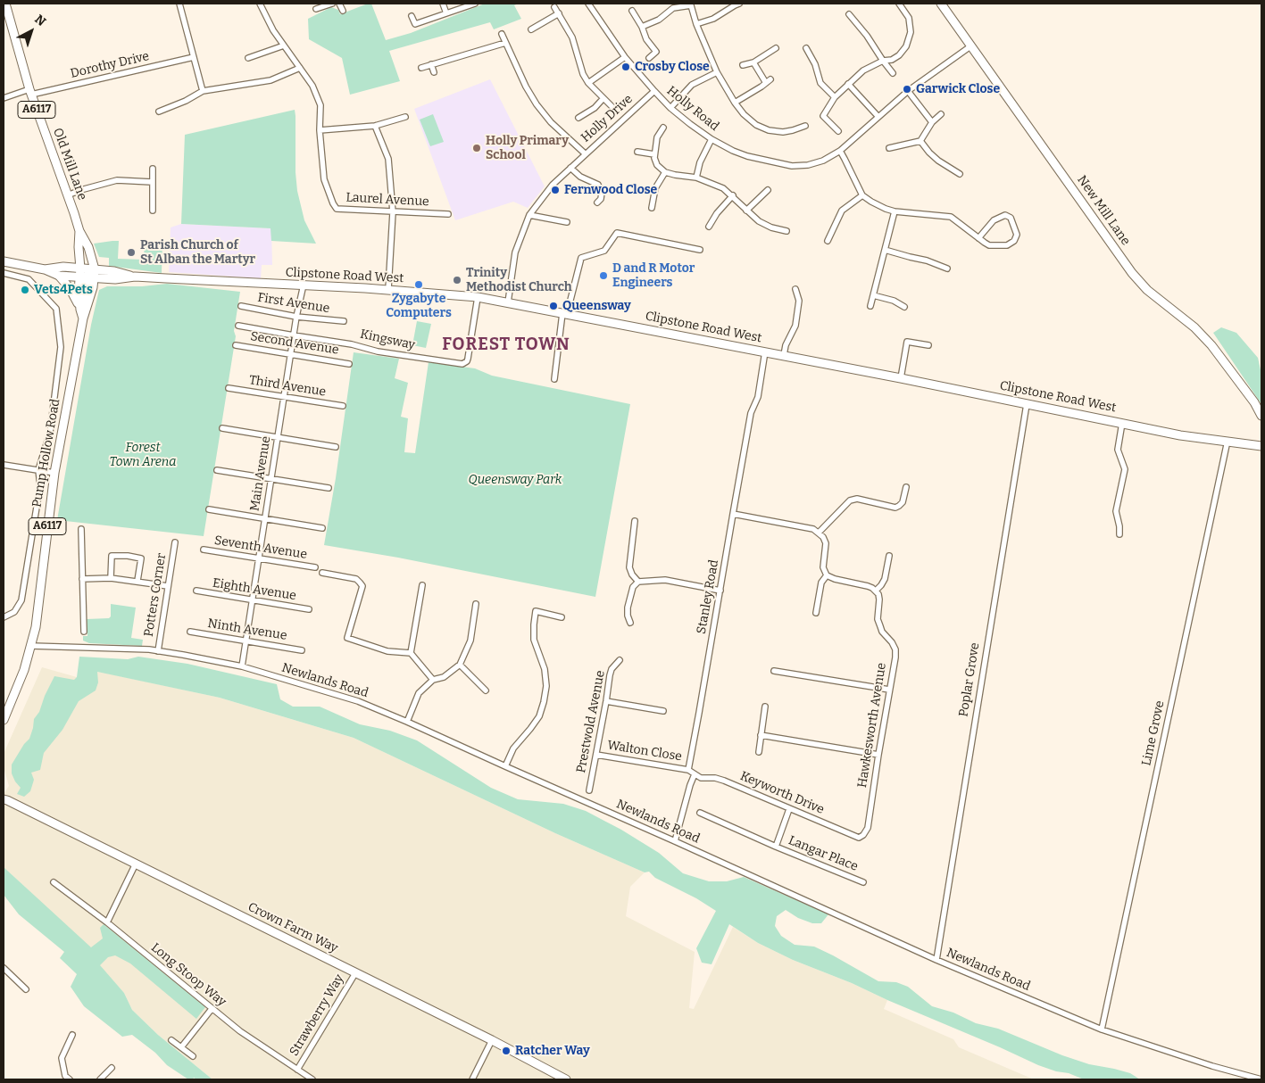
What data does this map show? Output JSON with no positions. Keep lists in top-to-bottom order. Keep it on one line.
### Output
{"streets":{"main road":["A6117","Old Mill Lane","New Mill Lane","Clipstone Road West","Pump Hollow Road","Crown Farm Way"],"street":["Dorothy Drive","Holly Road","Holly Drive","Laurel Avenue","First Avenue","Kingsway","Second Avenue","Third Avenue","Main Avenue","Seventh Avenue","Eighth Avenue","Potters Corner","Stanley Road","Ninth Avenue","Poplar Grove","Newlands Road","Prestwold Avenue","Hawkesworth Avenue","Lime Grove","Walton Close","Keyworth Drive","Langar Place","Long Stoop Way","Strawberry Way"]},"crossings":[["Dorothy Drive","Old Mill Lane"],["Holly Road","Holly Drive"],["Holly Road","New Mill Lane"],["A6117","Pump Hollow Road"],["A6117","Newlands Road"],["Holly Drive","Clipstone Road West"],["Old Mill Lane","Clipstone Road West"],["Old Mill Lane","Pump Hollow Road"],["Clipstone Road West","Kingsway"],["Clipstone Road West","Pump Hollow Road"],["Clipstone Road West","Main Avenue"],["Clipstone Road West","Stanley Road"],["Clipstone Road West","Poplar Grove"],["Clipstone Road West","Lime Grove"],["First Avenue","Main Avenue"],["Kingsway","Main Avenue"],["Second Avenue","Main Avenue"],["Third Avenue","Main Avenue"],["Pump Hollow Road","Newlands Road"],["Main Avenue","Seventh Avenue"],["Main Avenue","Eighth Avenue"],["Main Avenue","Ninth Avenue"],["Main Avenue","Newlands Road"],["Potters Corner","Newlands Road"],["Stanley Road","Walton Close"],["Poplar Grove","Newlands Road"],["Newlands Road","Lime Grove"],["Prestwold Avenue","Walton Close"],["Hawkesworth Avenue","Keyworth Drive"],["Keyworth Drive","Langar Place"],["Crown Farm Way","Strawberry Way"],["Long Stoop Way","Strawberry Way"]],"districts":["FOREST TOWN"],"parks":["Forest Town Arena","Queensway Park"],"places":["Crosby Close","Garwick Close","Holly Primary School","Fernwood Close","Parish Church of St Alban the Martyr","D and R Motor Engineers","Trinity Methodist Church","Zygabyte Computers","Vets4Pets","Queensway","Ratcher Way"],"north":"top right"}
